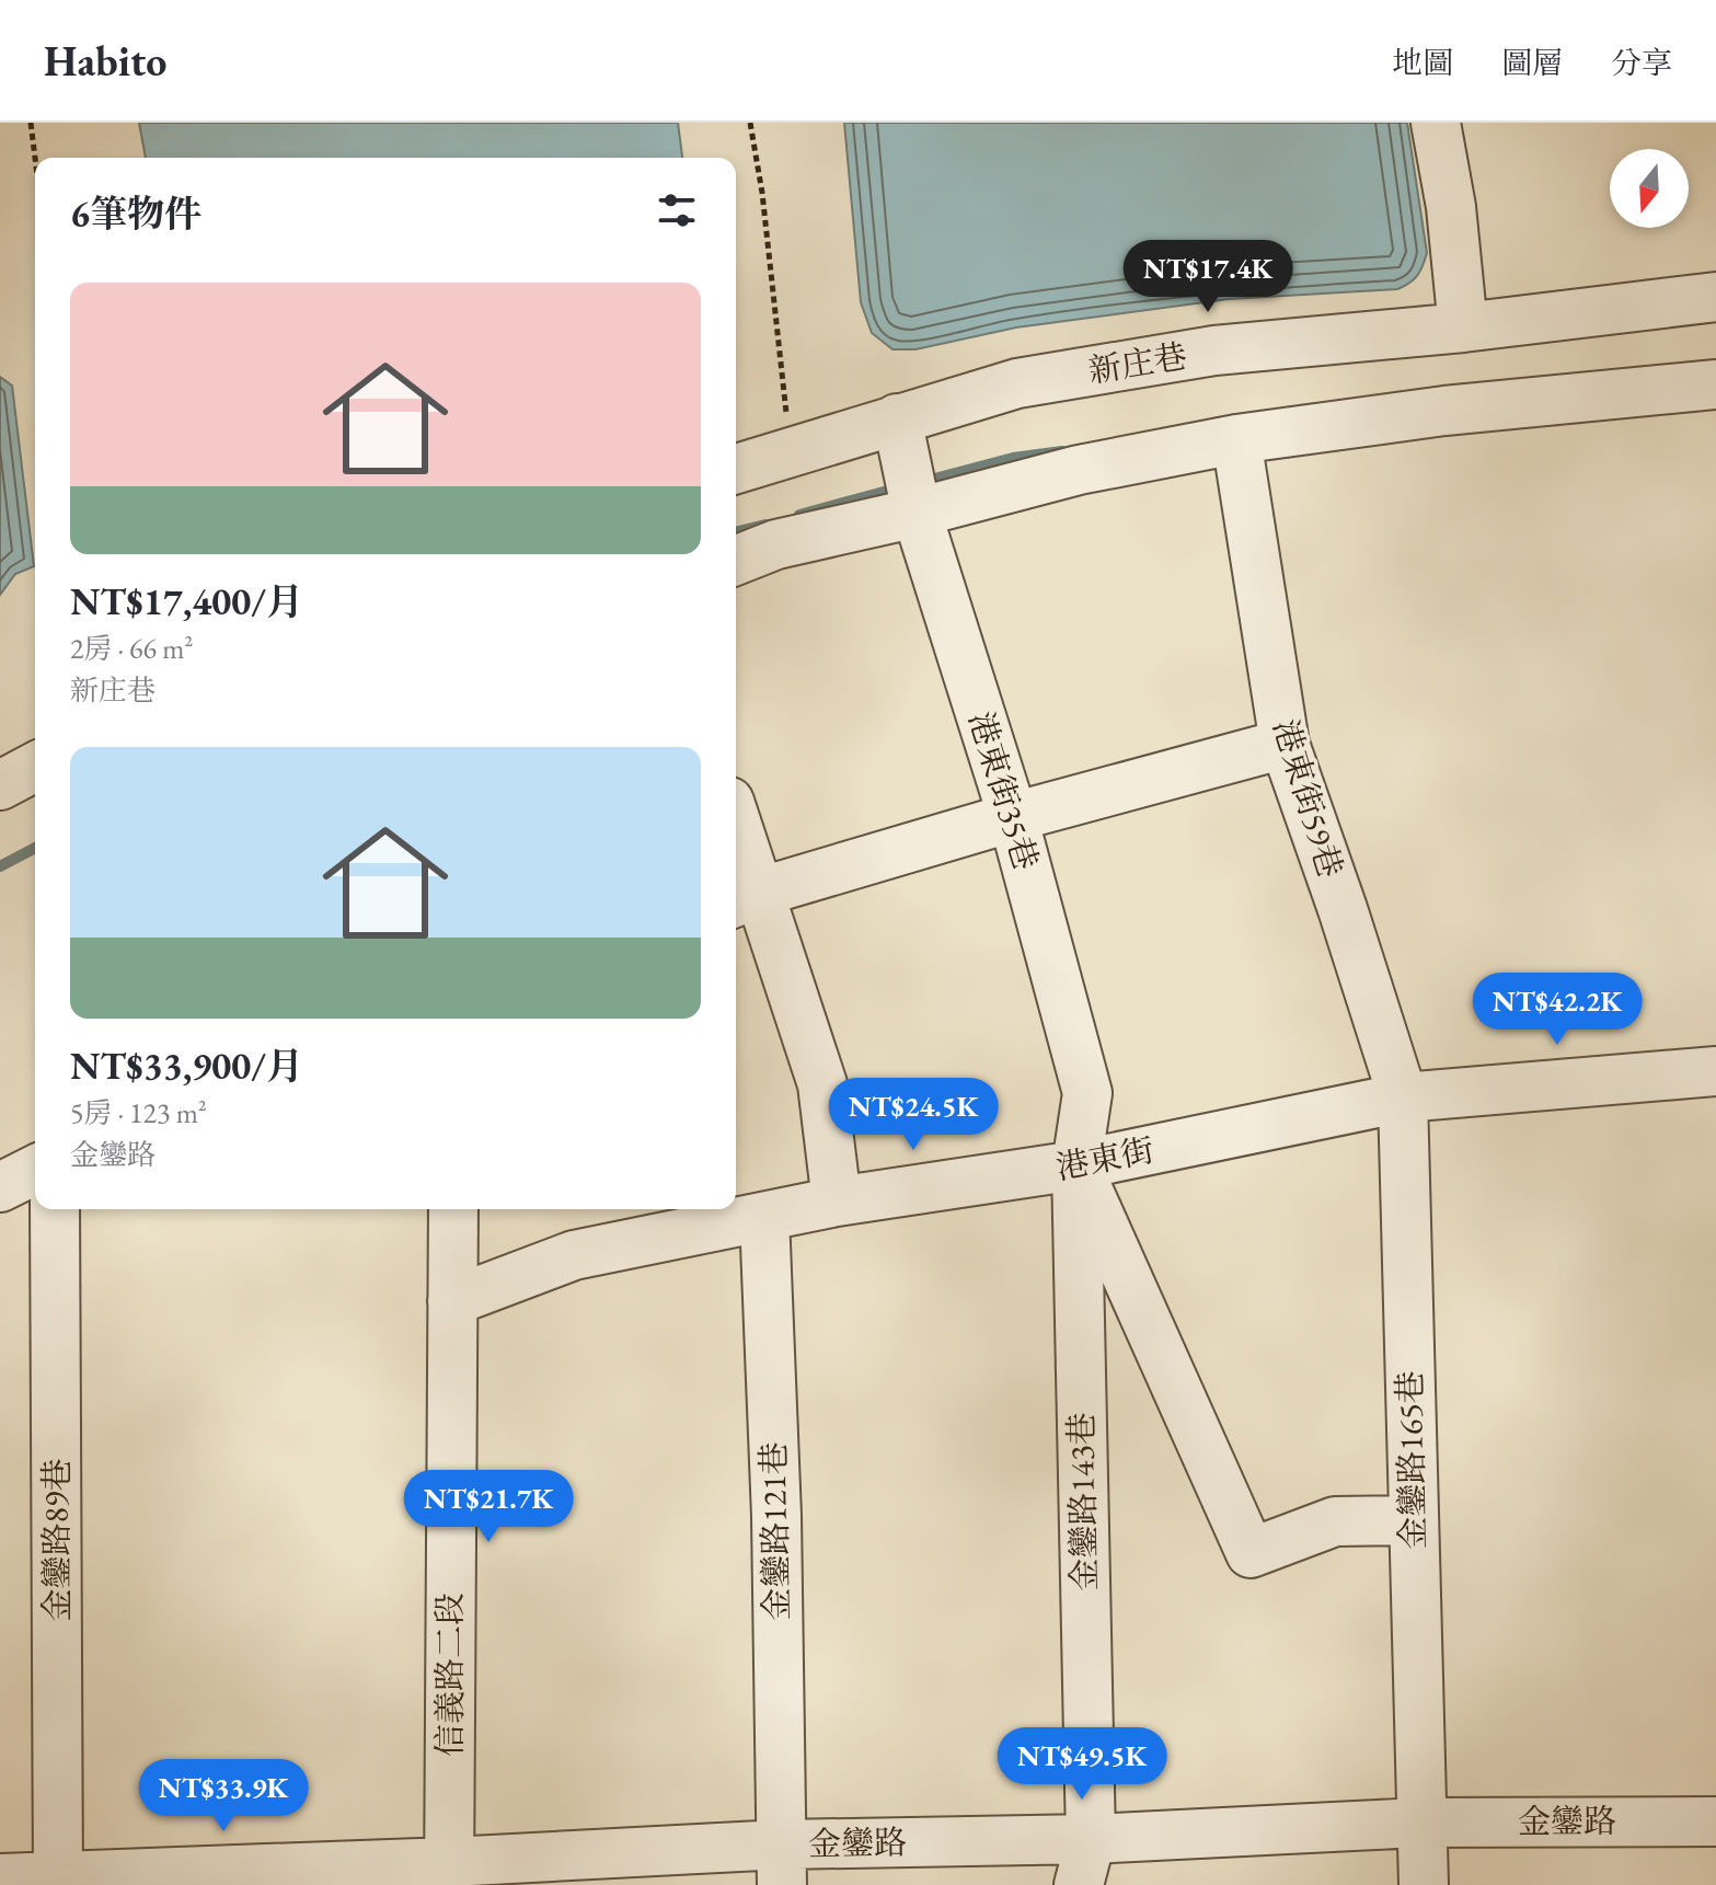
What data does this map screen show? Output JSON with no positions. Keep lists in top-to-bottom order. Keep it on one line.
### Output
{"streets":{"street":["新庄巷","港東街35巷","港東街59巷","港東街","金鑾路165巷","金鑾路143巷","金鑾路121巷","金鑾路89巷","信義路二段","金鑾路"]},"crossings":[["新庄巷","港東街35巷"],["港東街35巷","港東街"],["港東街35巷","金鑾路143巷"],["港東街59巷","港東街"],["港東街59巷","金鑾路165巷"],["港東街","金鑾路165巷"],["港東街","金鑾路143巷"],["港東街","金鑾路121巷"],["港東街","信義路二段"],["金鑾路165巷","金鑾路"],["金鑾路143巷","金鑾路"],["金鑾路121巷","金鑾路"],["金鑾路89巷","金鑾路"],["信義路二段","金鑾路"]],"north":"bottom","page":{"header":"Habito","nav":["地圖","圖層","分享"],"heading":"6筆物件","price":["NT$17.4K","NT$42.2K","NT$24.5K","NT$21.7K","NT$49.5K","NT$33.9K"],"list":[{"name":"NT$17,400/月","note":"2房 · 66 m² · 新庄巷"},{"name":"NT$33,900/月","note":"5房 · 123 m² · 金鑾路"}]}}
